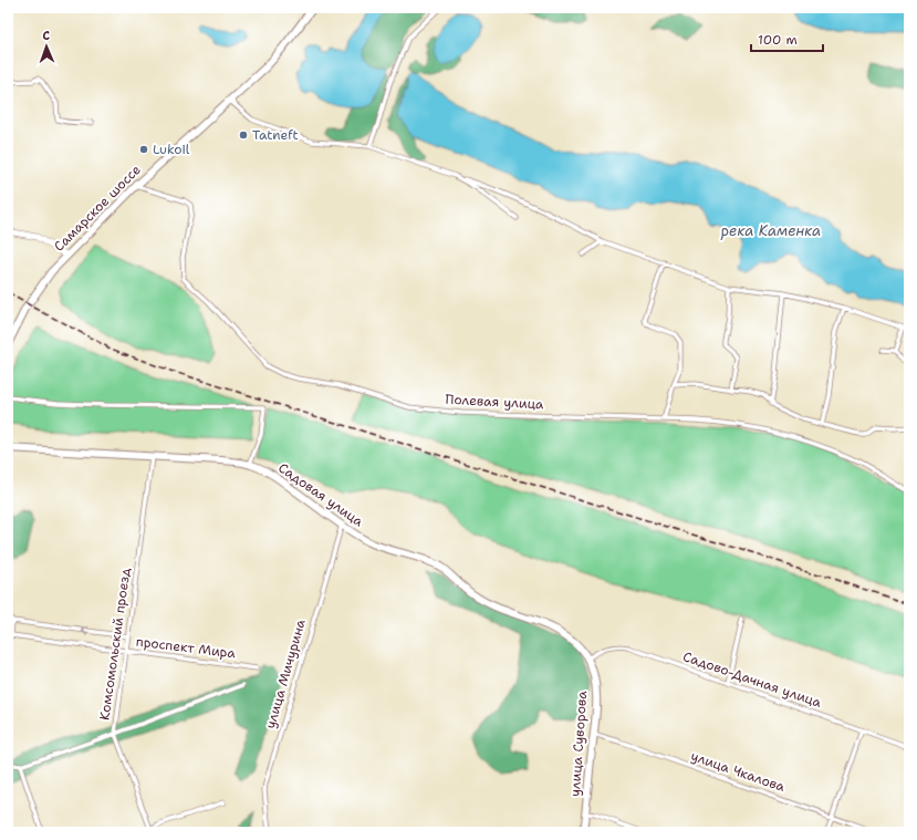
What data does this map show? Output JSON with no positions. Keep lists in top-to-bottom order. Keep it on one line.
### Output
{"streets":{"main road":["Самарское шоссе","Садовая улица","улица Суворова"],"street":["Полевая улица","Комсомольский проезд","проспект Мира","улица Мичурина","Садово-Дачная улица","улица Чкалова"]},"crossings":[["Самарское шоссе","Полевая улица"],["Садовая улица","Комсомольский проезд"],["Садовая улица","улица Мичурина"],["Садовая улица","Садово-Дачная улица"],["Садовая улица","улица Суворова"],["Комсомольский проезд","проспект Мира"],["Садово-Дачная улица","улица Суворова"],["улица Суворова","улица Чкалова"]],"water":["река Каменка"],"places":["Tatneft","Lukoil"],"scale_bar":"100 m","north":"top"}
